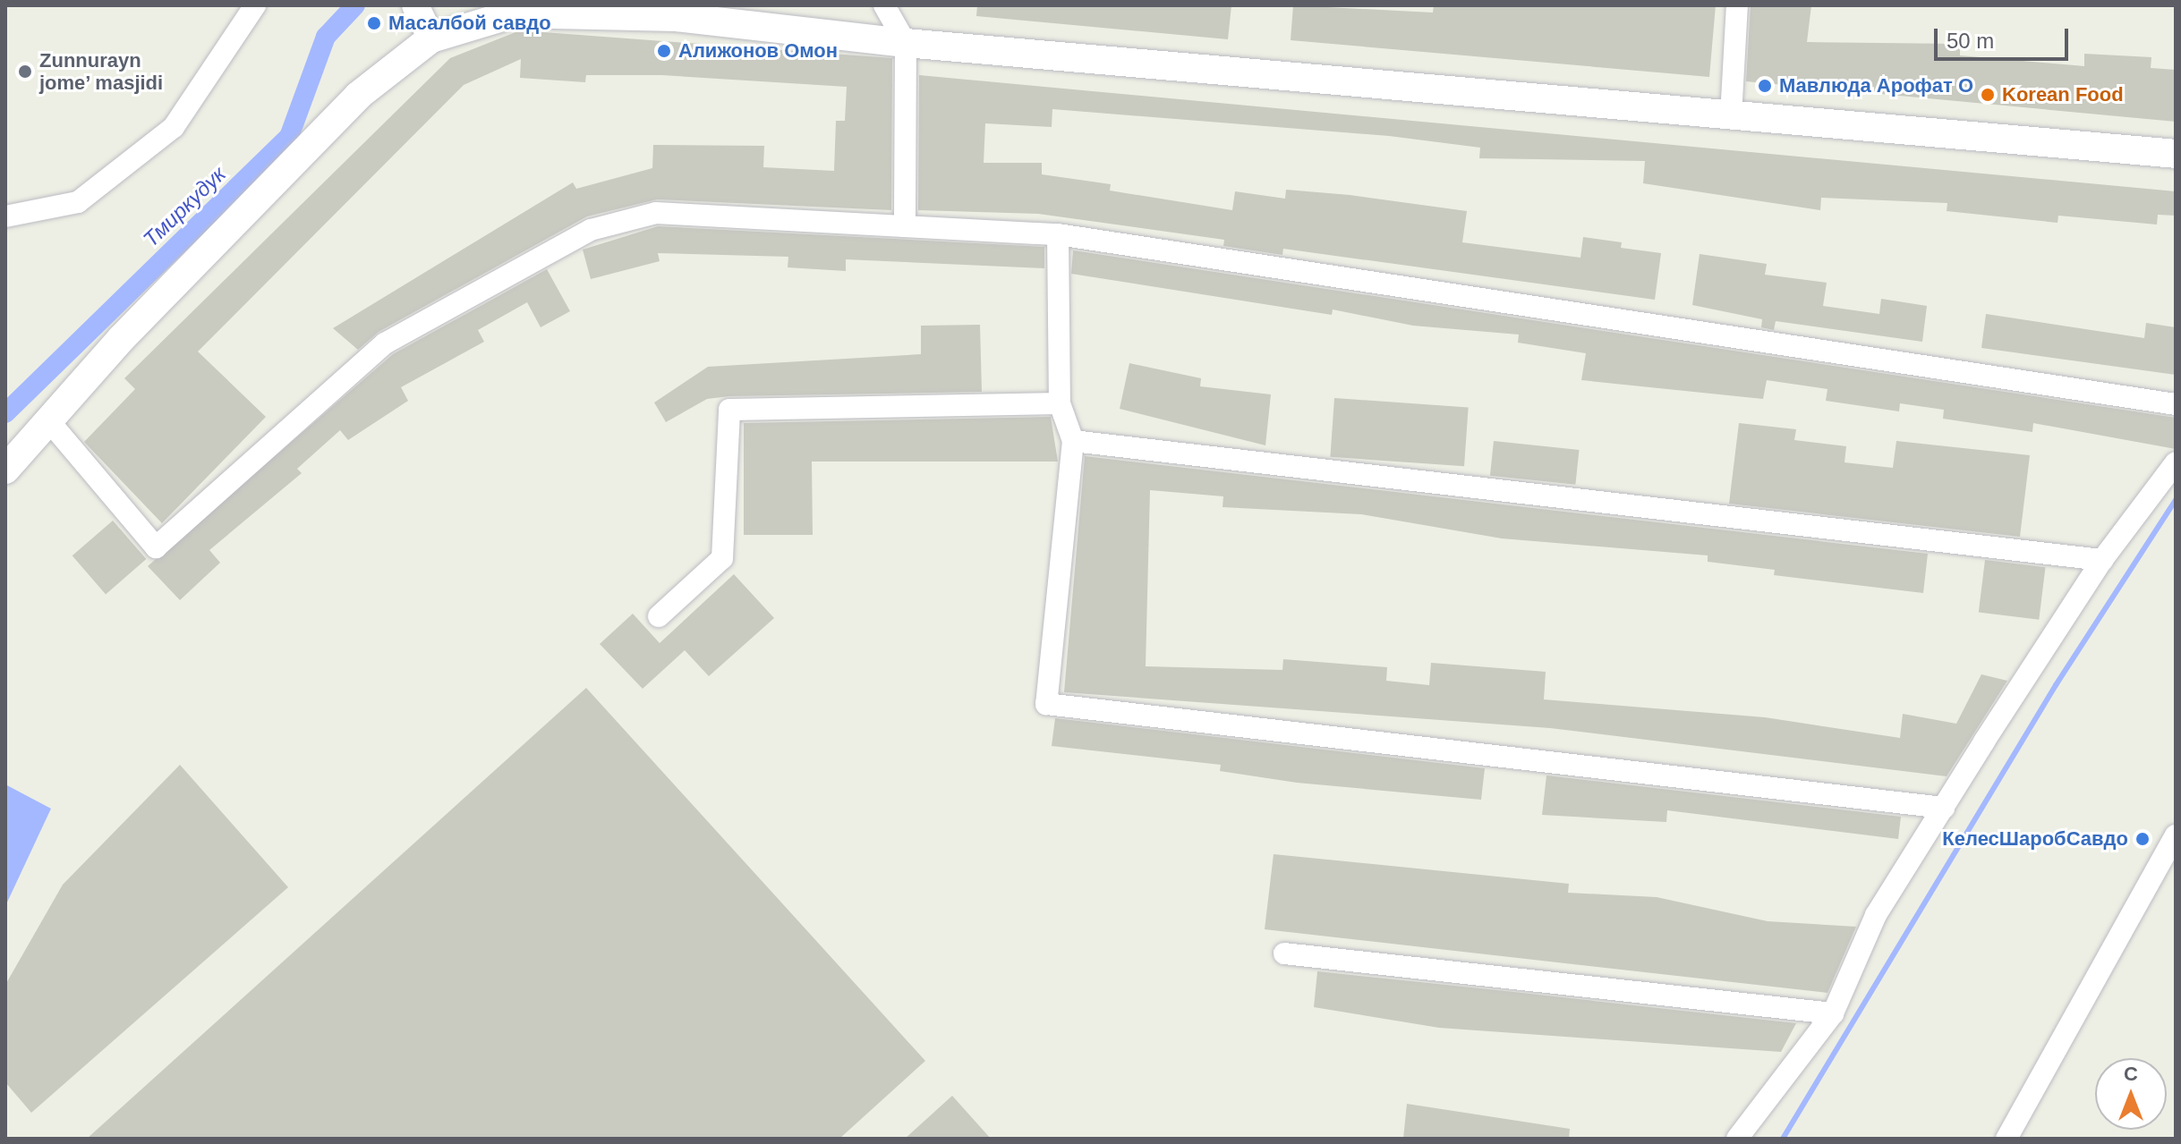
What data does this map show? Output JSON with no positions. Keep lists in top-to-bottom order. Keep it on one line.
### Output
{"water":["Тмиркудук"],"places":["Масалбой савдо","Алижонов Омон","Zunnurayn jome’ masjidi","Мавлюда Арофат О","Korean Food","КелесШаробСавдо"],"scale_bar":"50 m","north":"top"}
